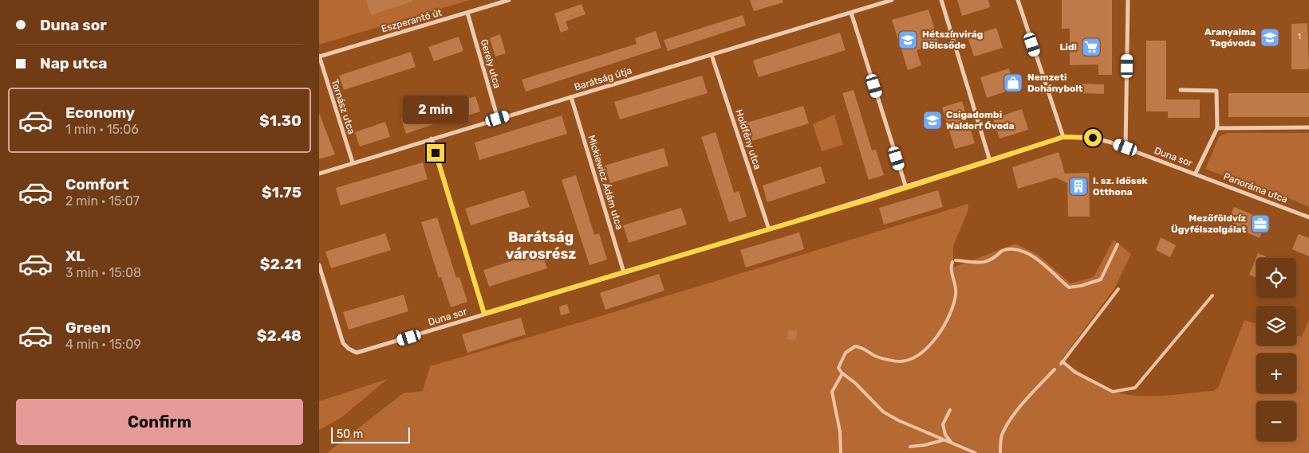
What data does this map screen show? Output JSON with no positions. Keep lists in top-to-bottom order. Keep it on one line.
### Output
{"streets":{"street":["Eszperantó út","Gerely utca","Barátság útja","Tornász utca","Holdfény utca","Duna sor","Mickiewicz Ádám utca","Panoráma utca"]},"crossings":[["Eszperantó út","Gerely utca"],["Eszperantó út","Tornász utca"],["Gerely utca","Barátság útja"],["Barátság útja","Tornász utca"],["Barátság útja","Holdfény utca"],["Barátság útja","Mickiewicz Ádám utca"],["Holdfény utca","Duna sor"],["Duna sor","Mickiewicz Ádám utca"],["Duna sor","Panoráma utca"]],"districts":["Barátság városrész"],"places":{"school or university":["Aranyalma Tagóvoda","Hétszínvirág Bölcsőde","Csigadombi Waldorf Óvoda"],"supermarket":["Lidl"],"shop":["Nemzeti Dohánybolt"],"building":["I. sz. Idősek Otthona"],"office":["Mezőföldvíz Ügyfélszolgálat"]},"house_numbers":["1"],"scale_bar":"50 m","page":{"banner":["Duna sor","Nap utca"],"list":[{"name":"Economy","note":"1 min · 15:06","value":"$1.30"},{"name":"Comfort","note":"2 min · 15:07","value":"$1.75"},{"name":"XL","note":"3 min · 15:08","value":"$2.21"},{"name":"Green","note":"4 min · 15:09","value":"$2.48"}],"bubble":"2 min","map_buttons":["+","−"],"buttons":"Confirm","scale":"50 m"}}
